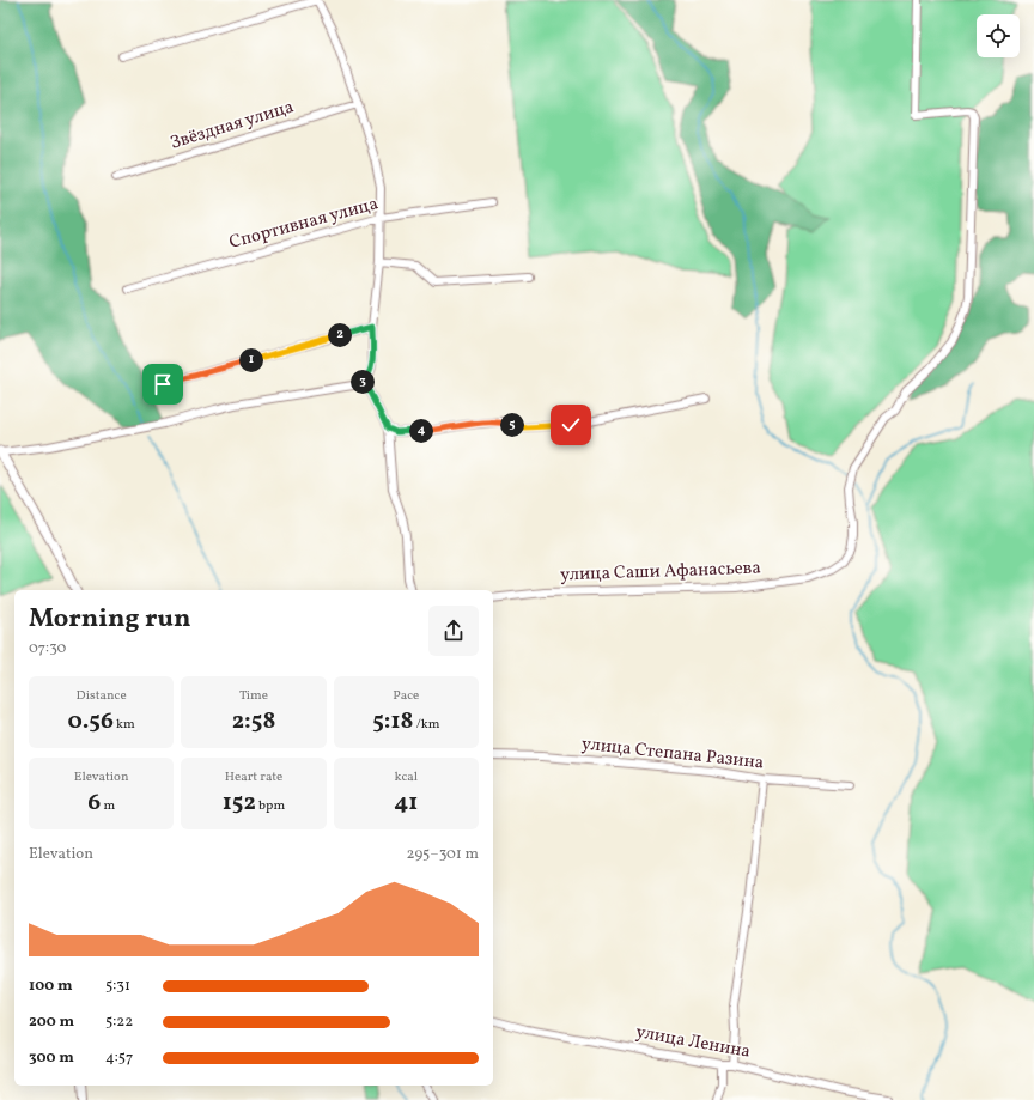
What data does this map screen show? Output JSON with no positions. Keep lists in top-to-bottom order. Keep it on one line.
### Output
{"streets":{"street":["Звёздная улица","Спортивная улица","улица Саши Афанасьева","улица Степана Разина","улица Ленина"]},"page":{"pins":["2","1","3","5","4"],"heading":["Morning run","07:30"],"stats":[["Distance","0.56 km"],["Time","2:58"],["Pace","5:18 /km"],["Elevation","6 m"],["Heart rate","152 bpm"],["kcal","41"]],"chart":["Elevation","295–301 m"],"list":[{"name":"100 m","note":"5:31"},{"name":"200 m","note":"5:22"},{"name":"300 m","note":"4:57"}]}}
